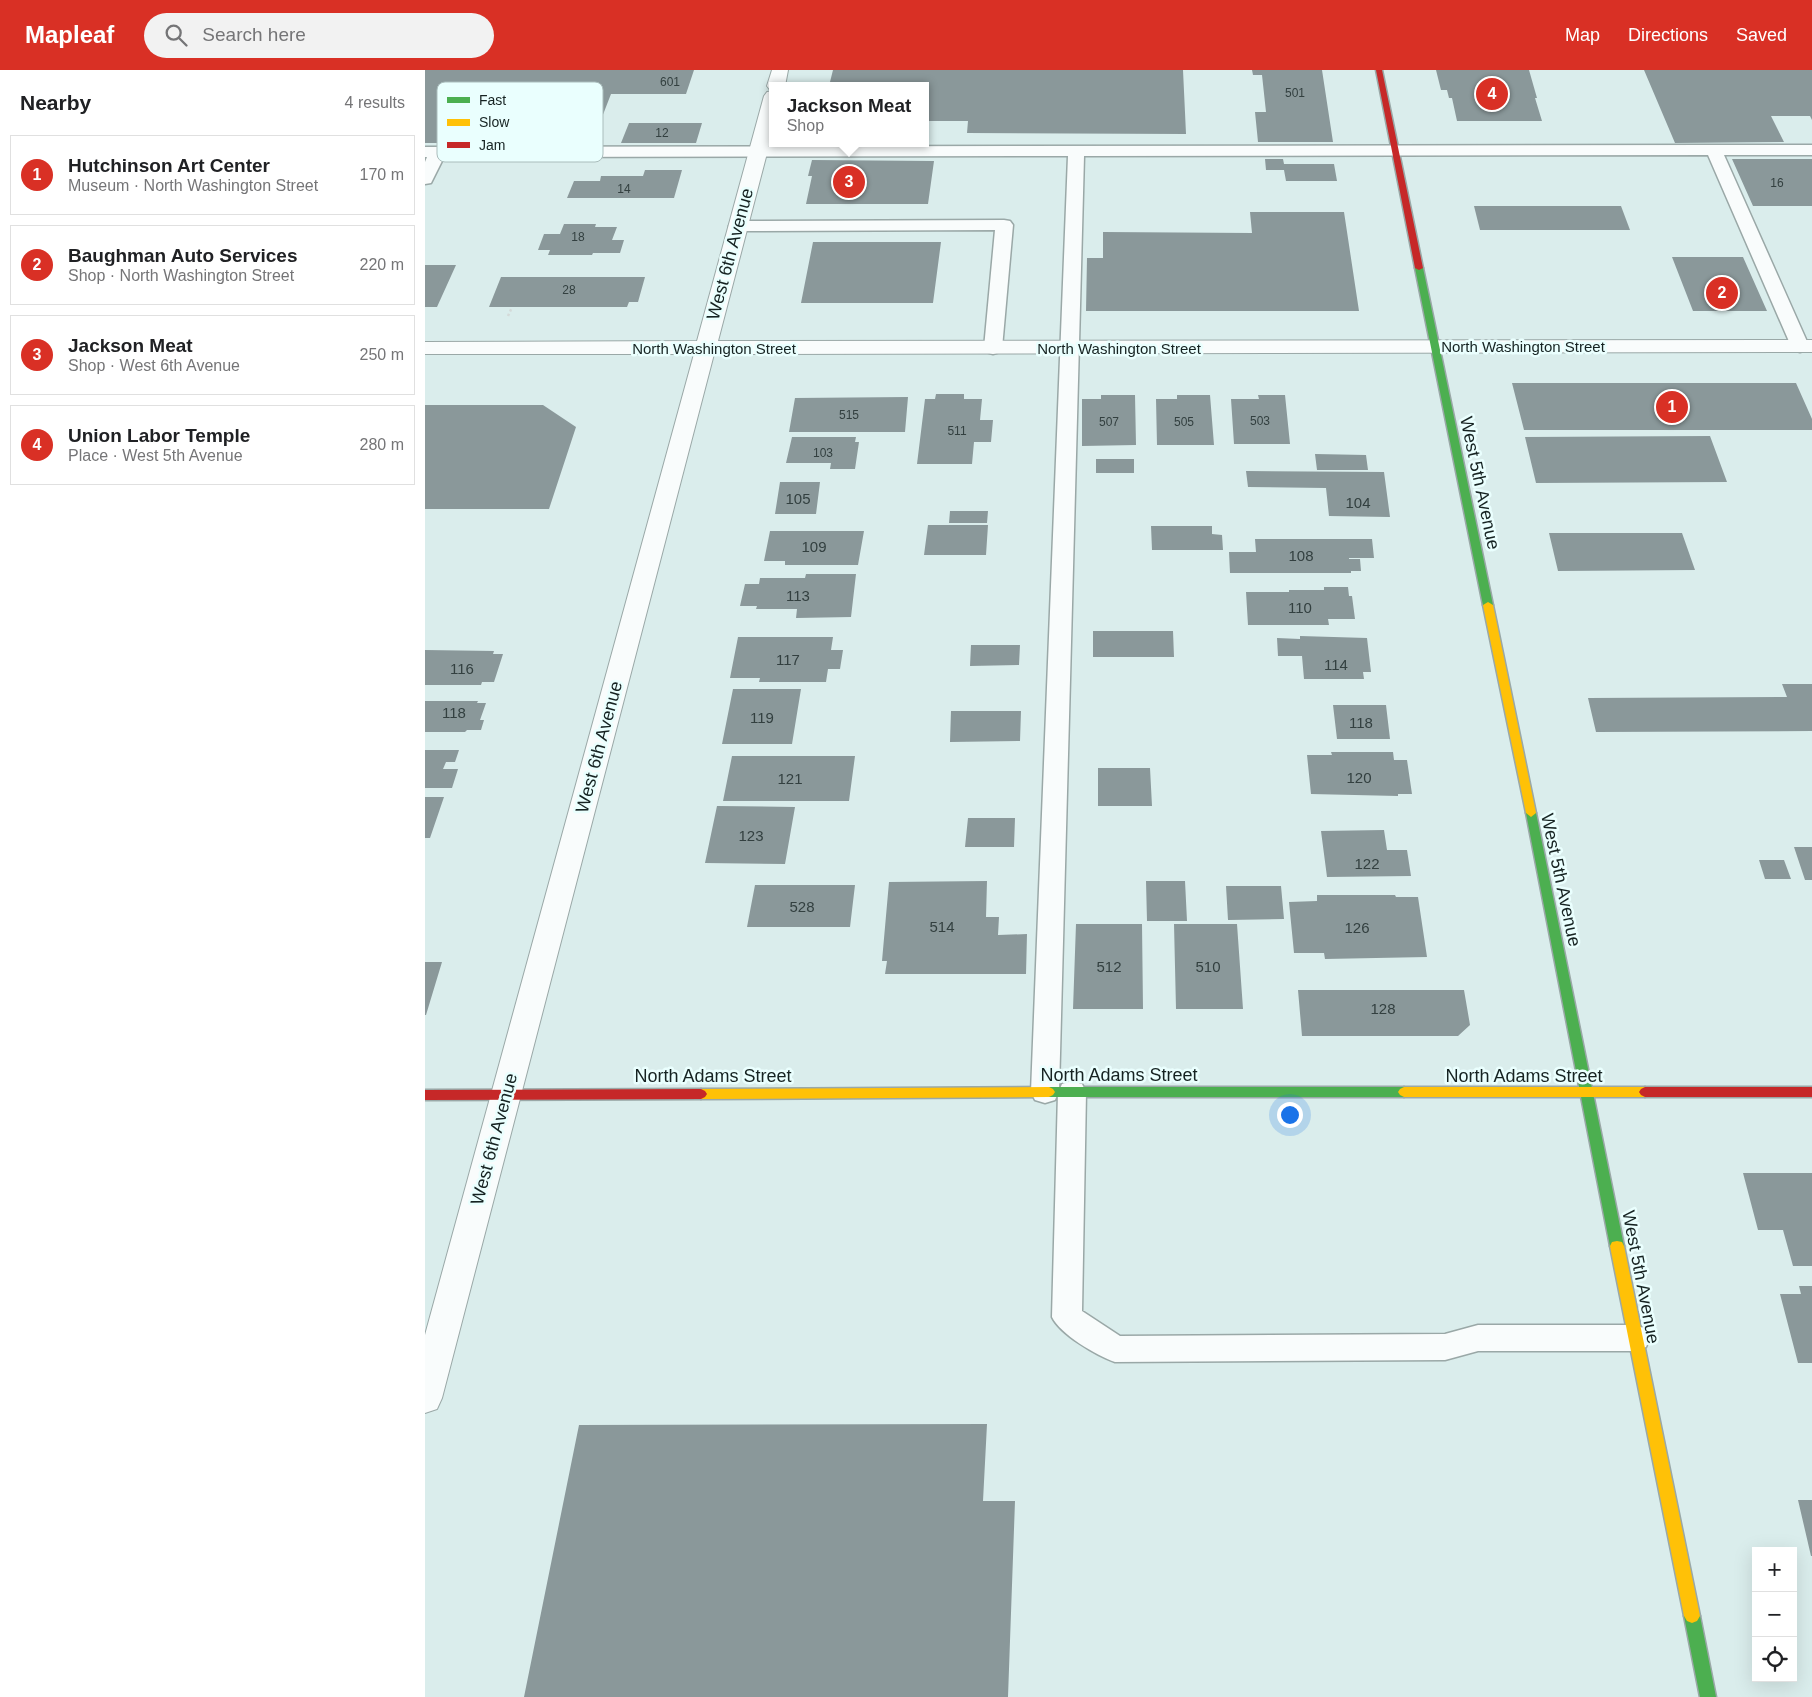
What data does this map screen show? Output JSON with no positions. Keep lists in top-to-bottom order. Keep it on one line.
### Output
{"streets":{"street":["West 6th Avenue","North Washington Street","West 5th Avenue","North Adams Street"]},"crossings":[["West 6th Avenue","North Washington Street"],["West 6th Avenue","North Adams Street"],["North Washington Street","West 5th Avenue"],["West 5th Avenue","North Adams Street"]],"house_numbers":["601","501","12","16","14","18","28","515","503","507","505","511","103","105","104","109","108","113","110","117","114","116","118","119","118","120","121","123","122","528","514","126","512","510","128"],"legend":["Fast","Slow","Jam"],"page":{"header":"Mapleaf","search":"Search here","nav":["Map","Directions","Saved"],"heading":["Nearby","4 results"],"pins":["4","3","2","1"],"popup":["Jackson Meat","Shop"],"list":[{"mark":"1","name":"Hutchinson Art Center","note":"Museum · North Washington Street","value":"170 m"},{"mark":"2","name":"Baughman Auto Services","note":"Shop · North Washington Street","value":"220 m"},{"mark":"3","name":"Jackson Meat","note":"Shop · West 6th Avenue","value":"250 m"},{"mark":"4","name":"Union Labor Temple","note":"Place · West 5th Avenue","value":"280 m"}],"map_buttons":["+","−"]}}
